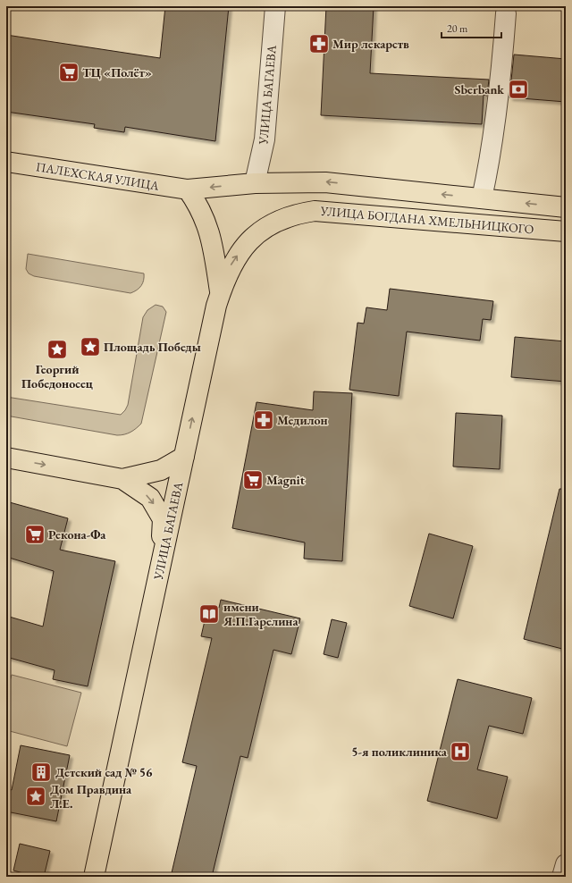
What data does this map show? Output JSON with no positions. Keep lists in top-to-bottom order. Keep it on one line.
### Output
{"streets":{"main road":["УЛИЦА БАГАЕВА","ПАЛЕХСКАЯ УЛИЦА","УЛИЦА БОГДАНА ХМЕЛЬНИЦКОГО"]},"crossings":[["УЛИЦА БАГАЕВА","ПАЛЕХСКАЯ УЛИЦА"],["УЛИЦА БАГАЕВА","УЛИЦА БОГДАНА ХМЕЛЬНИЦКОГО"],["ПАЛЕХСКАЯ УЛИЦА","УЛИЦА БОГДАНА ХМЕЛЬНИЦКОГО"]],"places":{"pharmacy":["Мир лекарств","Медилон"],"supermarket":["ТЦ «Полёт»","Magnit","Рекона-Фа"],"bank":["Sberbank"],"place":["Площадь Победы","Георгий Победоносец","Дом Правдина Л.Е."],"library":["имени Я.П.Гарелина"],"hospital":["5-я поликлиника"],"building":["Детский сад № 56"]},"scale_bar":"20 m"}
